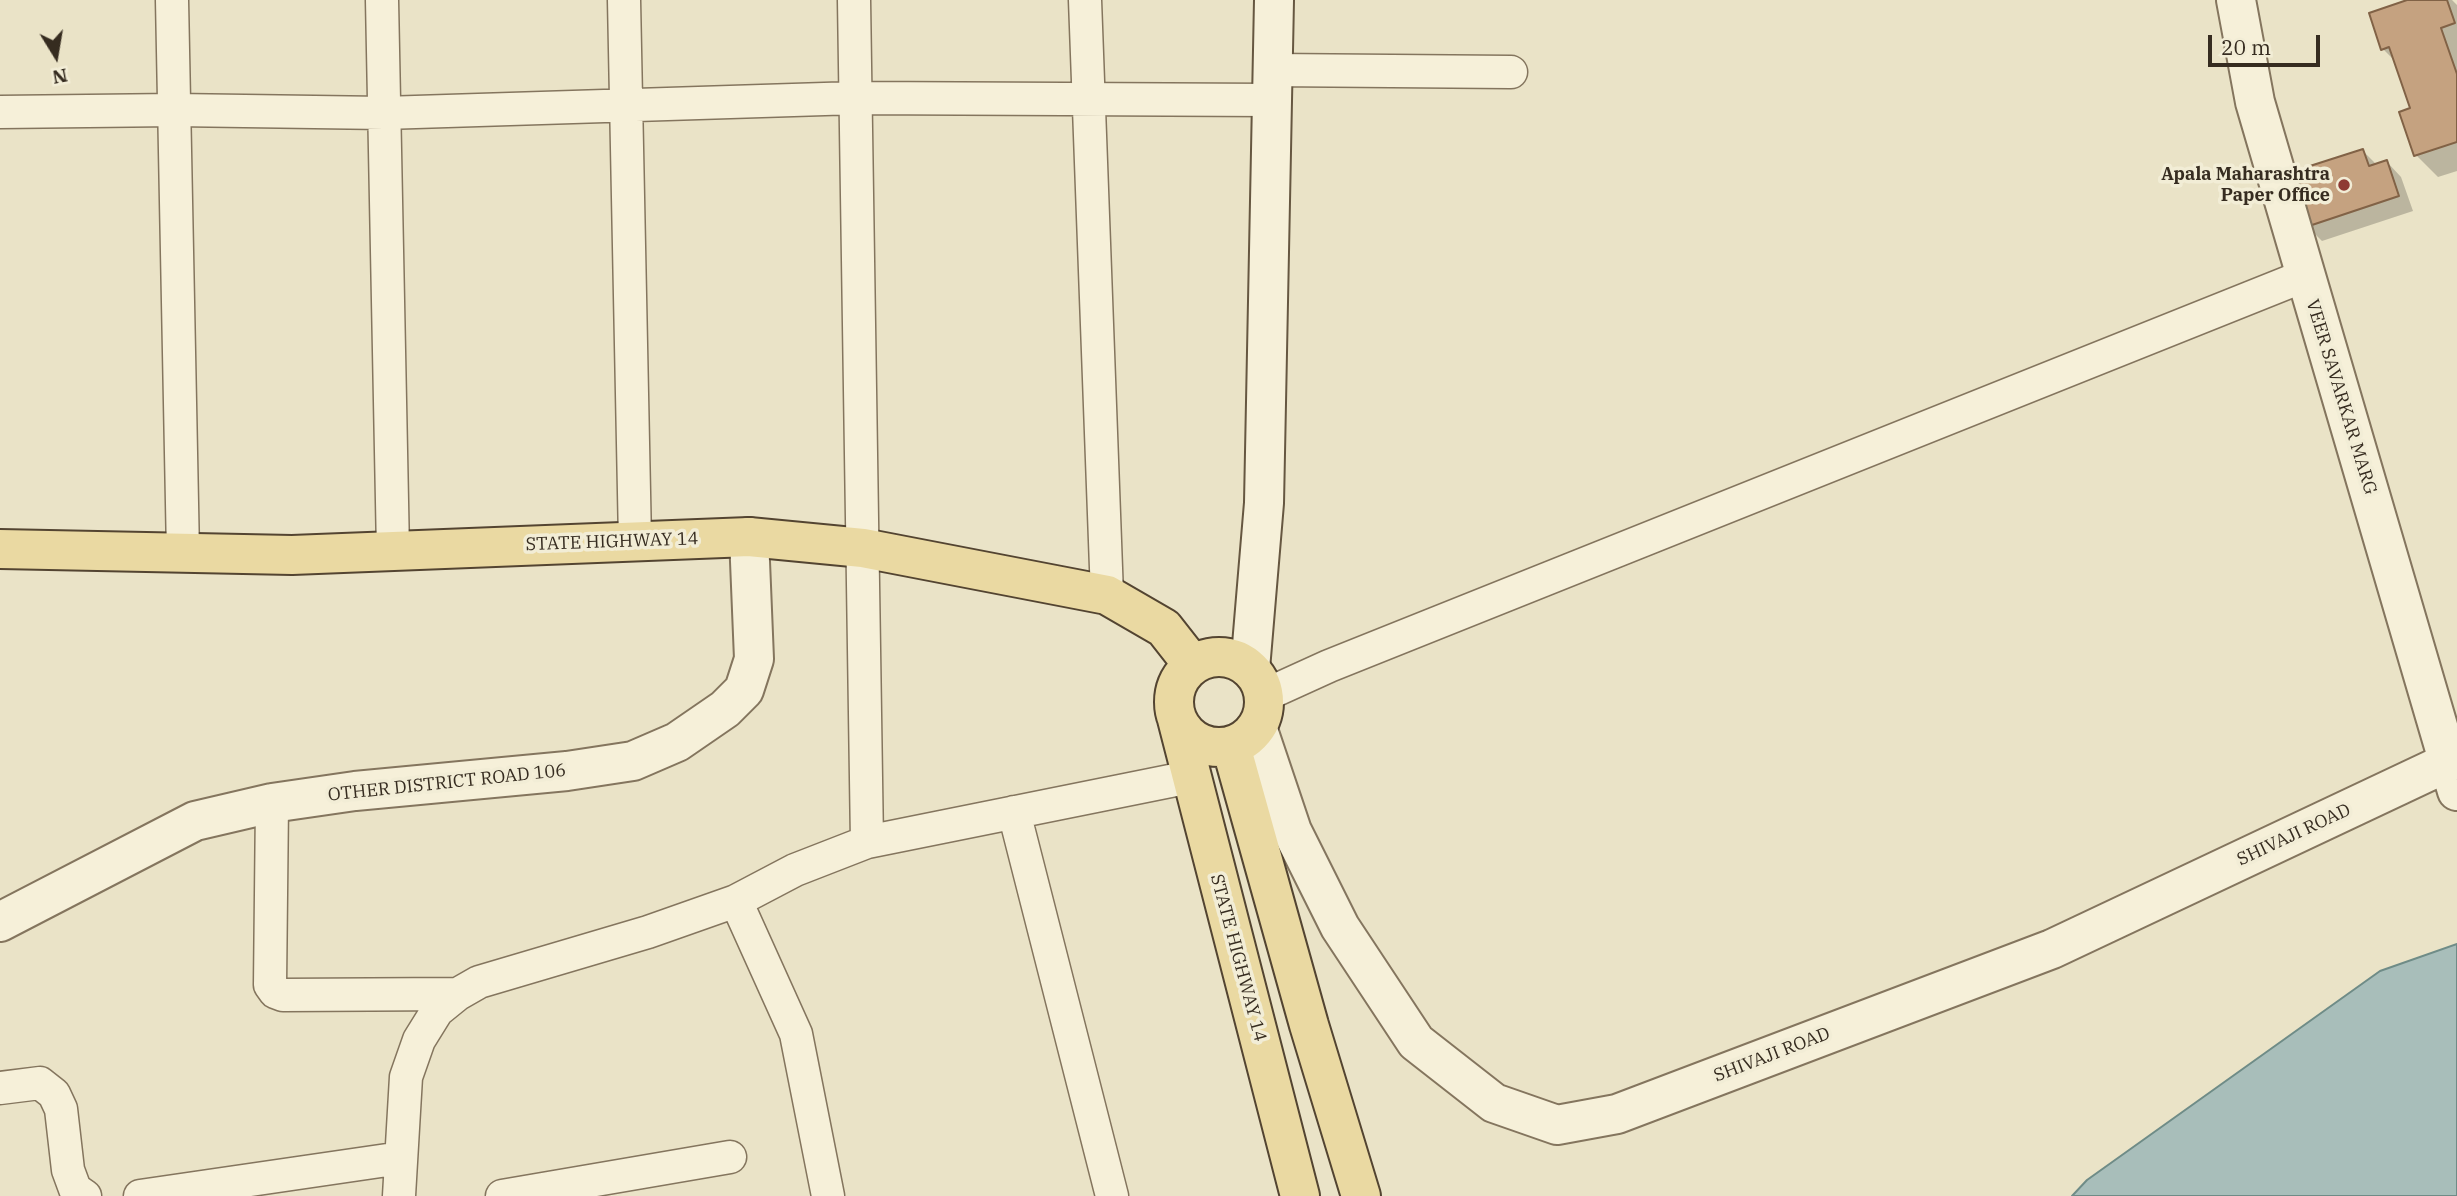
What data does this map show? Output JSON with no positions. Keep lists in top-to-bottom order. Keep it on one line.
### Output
{"streets":{"main road":["STATE HIGHWAY 14"],"street":["VEER SAVARKAR MARG","OTHER DISTRICT ROAD 106","SHIVAJI ROAD"]},"crossings":[["VEER SAVARKAR MARG","SHIVAJI ROAD"],["STATE HIGHWAY 14","OTHER DISTRICT ROAD 106"],["STATE HIGHWAY 14","SHIVAJI ROAD"]],"places":["Apala Maharashtra Paper Office"],"scale_bar":"20 m","north":"bottom"}
